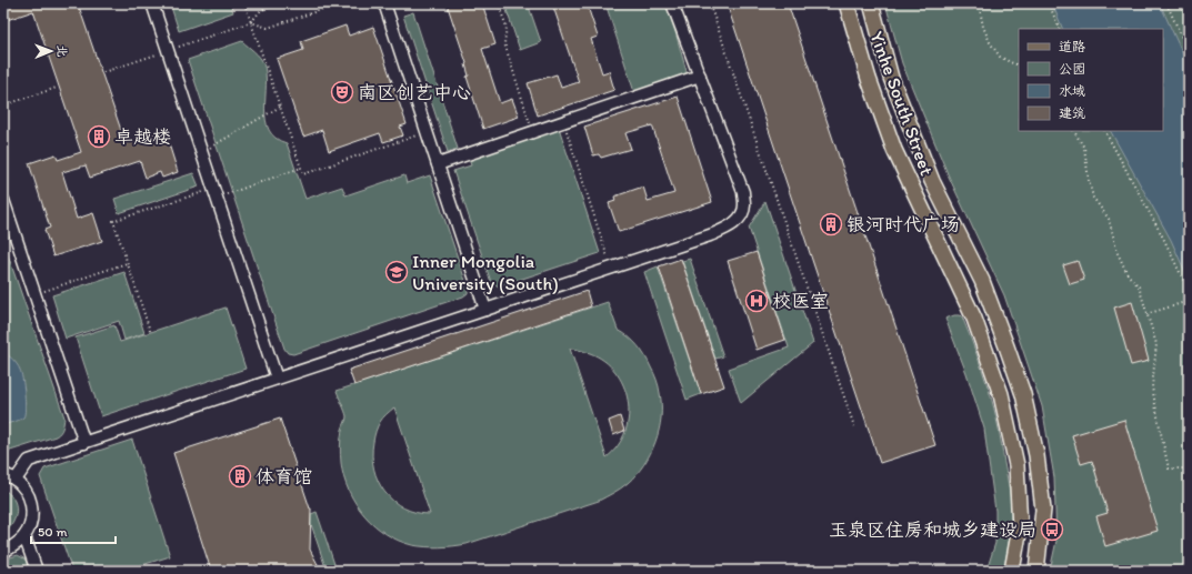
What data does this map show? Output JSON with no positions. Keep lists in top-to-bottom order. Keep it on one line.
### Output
{"streets":{"main road":["Yinhe South Street"]},"places":{"theatre":["南区创艺中心"],"building":["卓越楼","银河时代广场","体育馆"],"school or university":["Inner Mongolia University (South)"],"hospital":["校医室"],"bus stop":["玉泉区住房和城乡建设局"]},"legend":["道路","公园","水域","建筑"],"scale_bar":"50 m","north":"right"}
